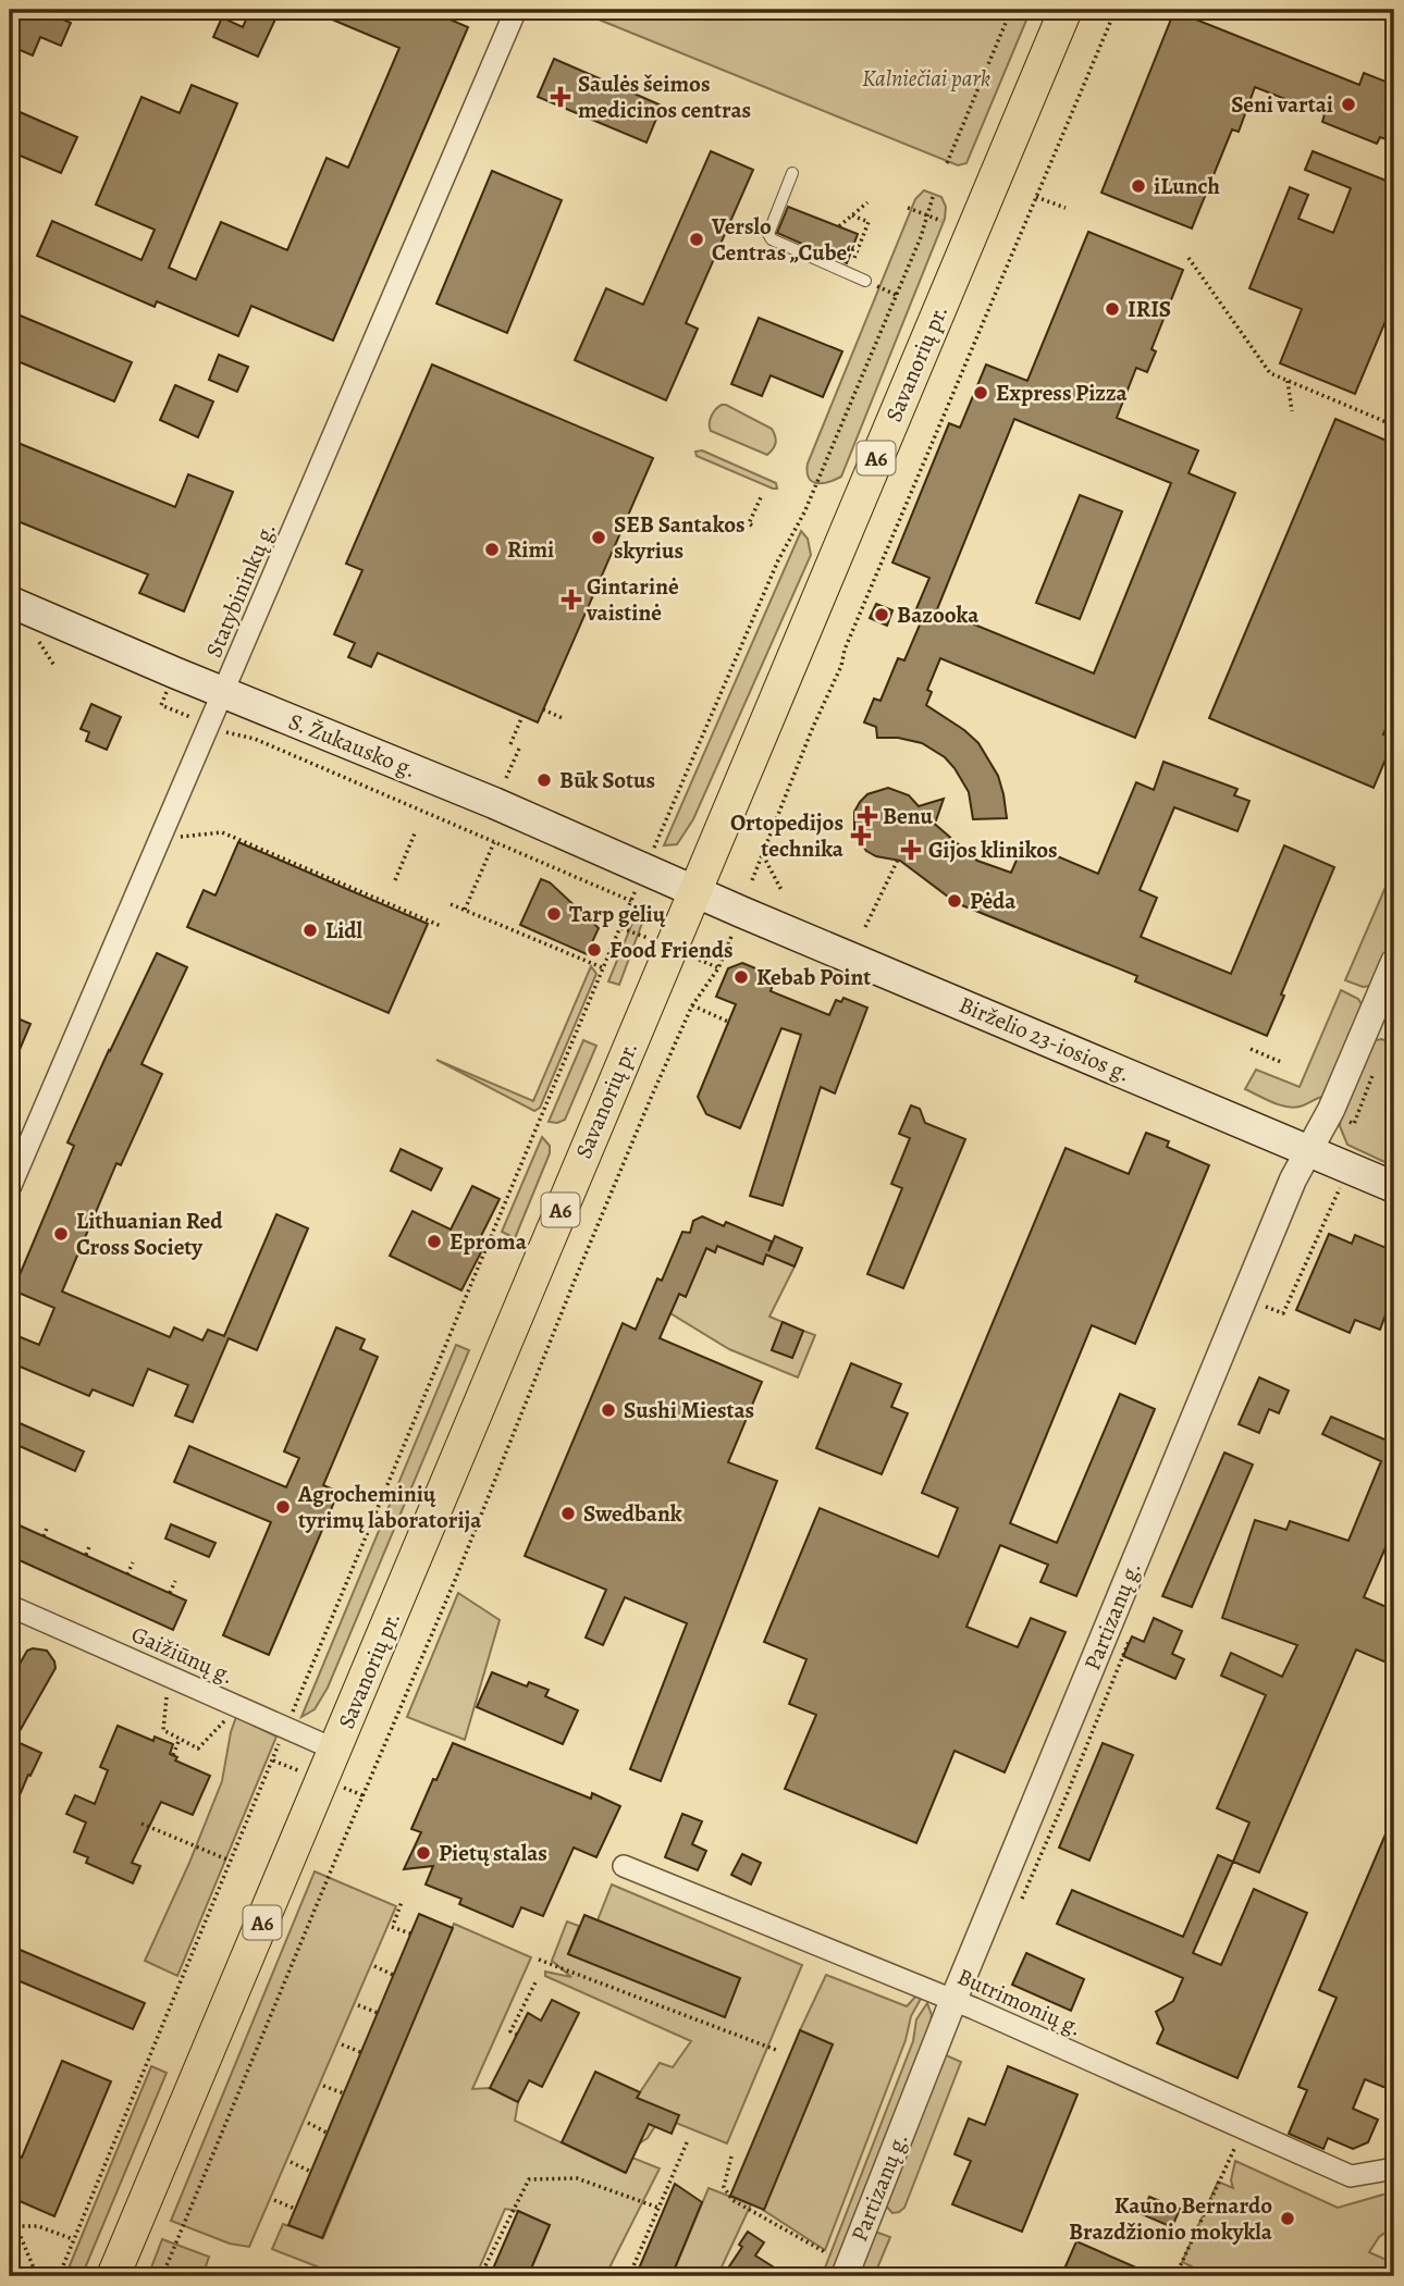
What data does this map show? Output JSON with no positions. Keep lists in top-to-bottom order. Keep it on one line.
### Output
{"streets":{"main road":["Savanorių pr.","A6","S. Žukausko g.","Birželio 23-iosios g."],"street":["Statybininkų g.","Partizanų g.","Gaižiūnų g.","Butrimonių g."]},"crossings":[["Savanorių pr.","S. Žukausko g."],["Savanorių pr.","Birželio 23-iosios g."],["Savanorių pr.","Gaižiūnų g."],["Statybininkų g.","S. Žukausko g."],["S. Žukausko g.","Birželio 23-iosios g."],["Birželio 23-iosios g.","Partizanų g."],["Partizanų g.","Butrimonių g."]],"parks":["Kalniečiai park"],"places":{"health":["Saulės šeimos medicinos centras","Gintarinė vaistinė","Benu","Ortopedijos technika","Gijos klinikos"],"other":["Seni vartai","iLunch","Verslo Centras „Cube“","IRIS","Express Pizza","SEB Santakos skyrius","Rimi","Bazooka","Būk Sotus","Pėda","Tarp gėlių","Lidl","Food Friends","Kebab Point","Lithuanian Red Cross Society","Eproma","Sushi Miestas","Agrocheminių tyrimų laboratorija","Swedbank","Pietų stalas","Kauno Bernardo Brazdžionio mokykla"]}}
